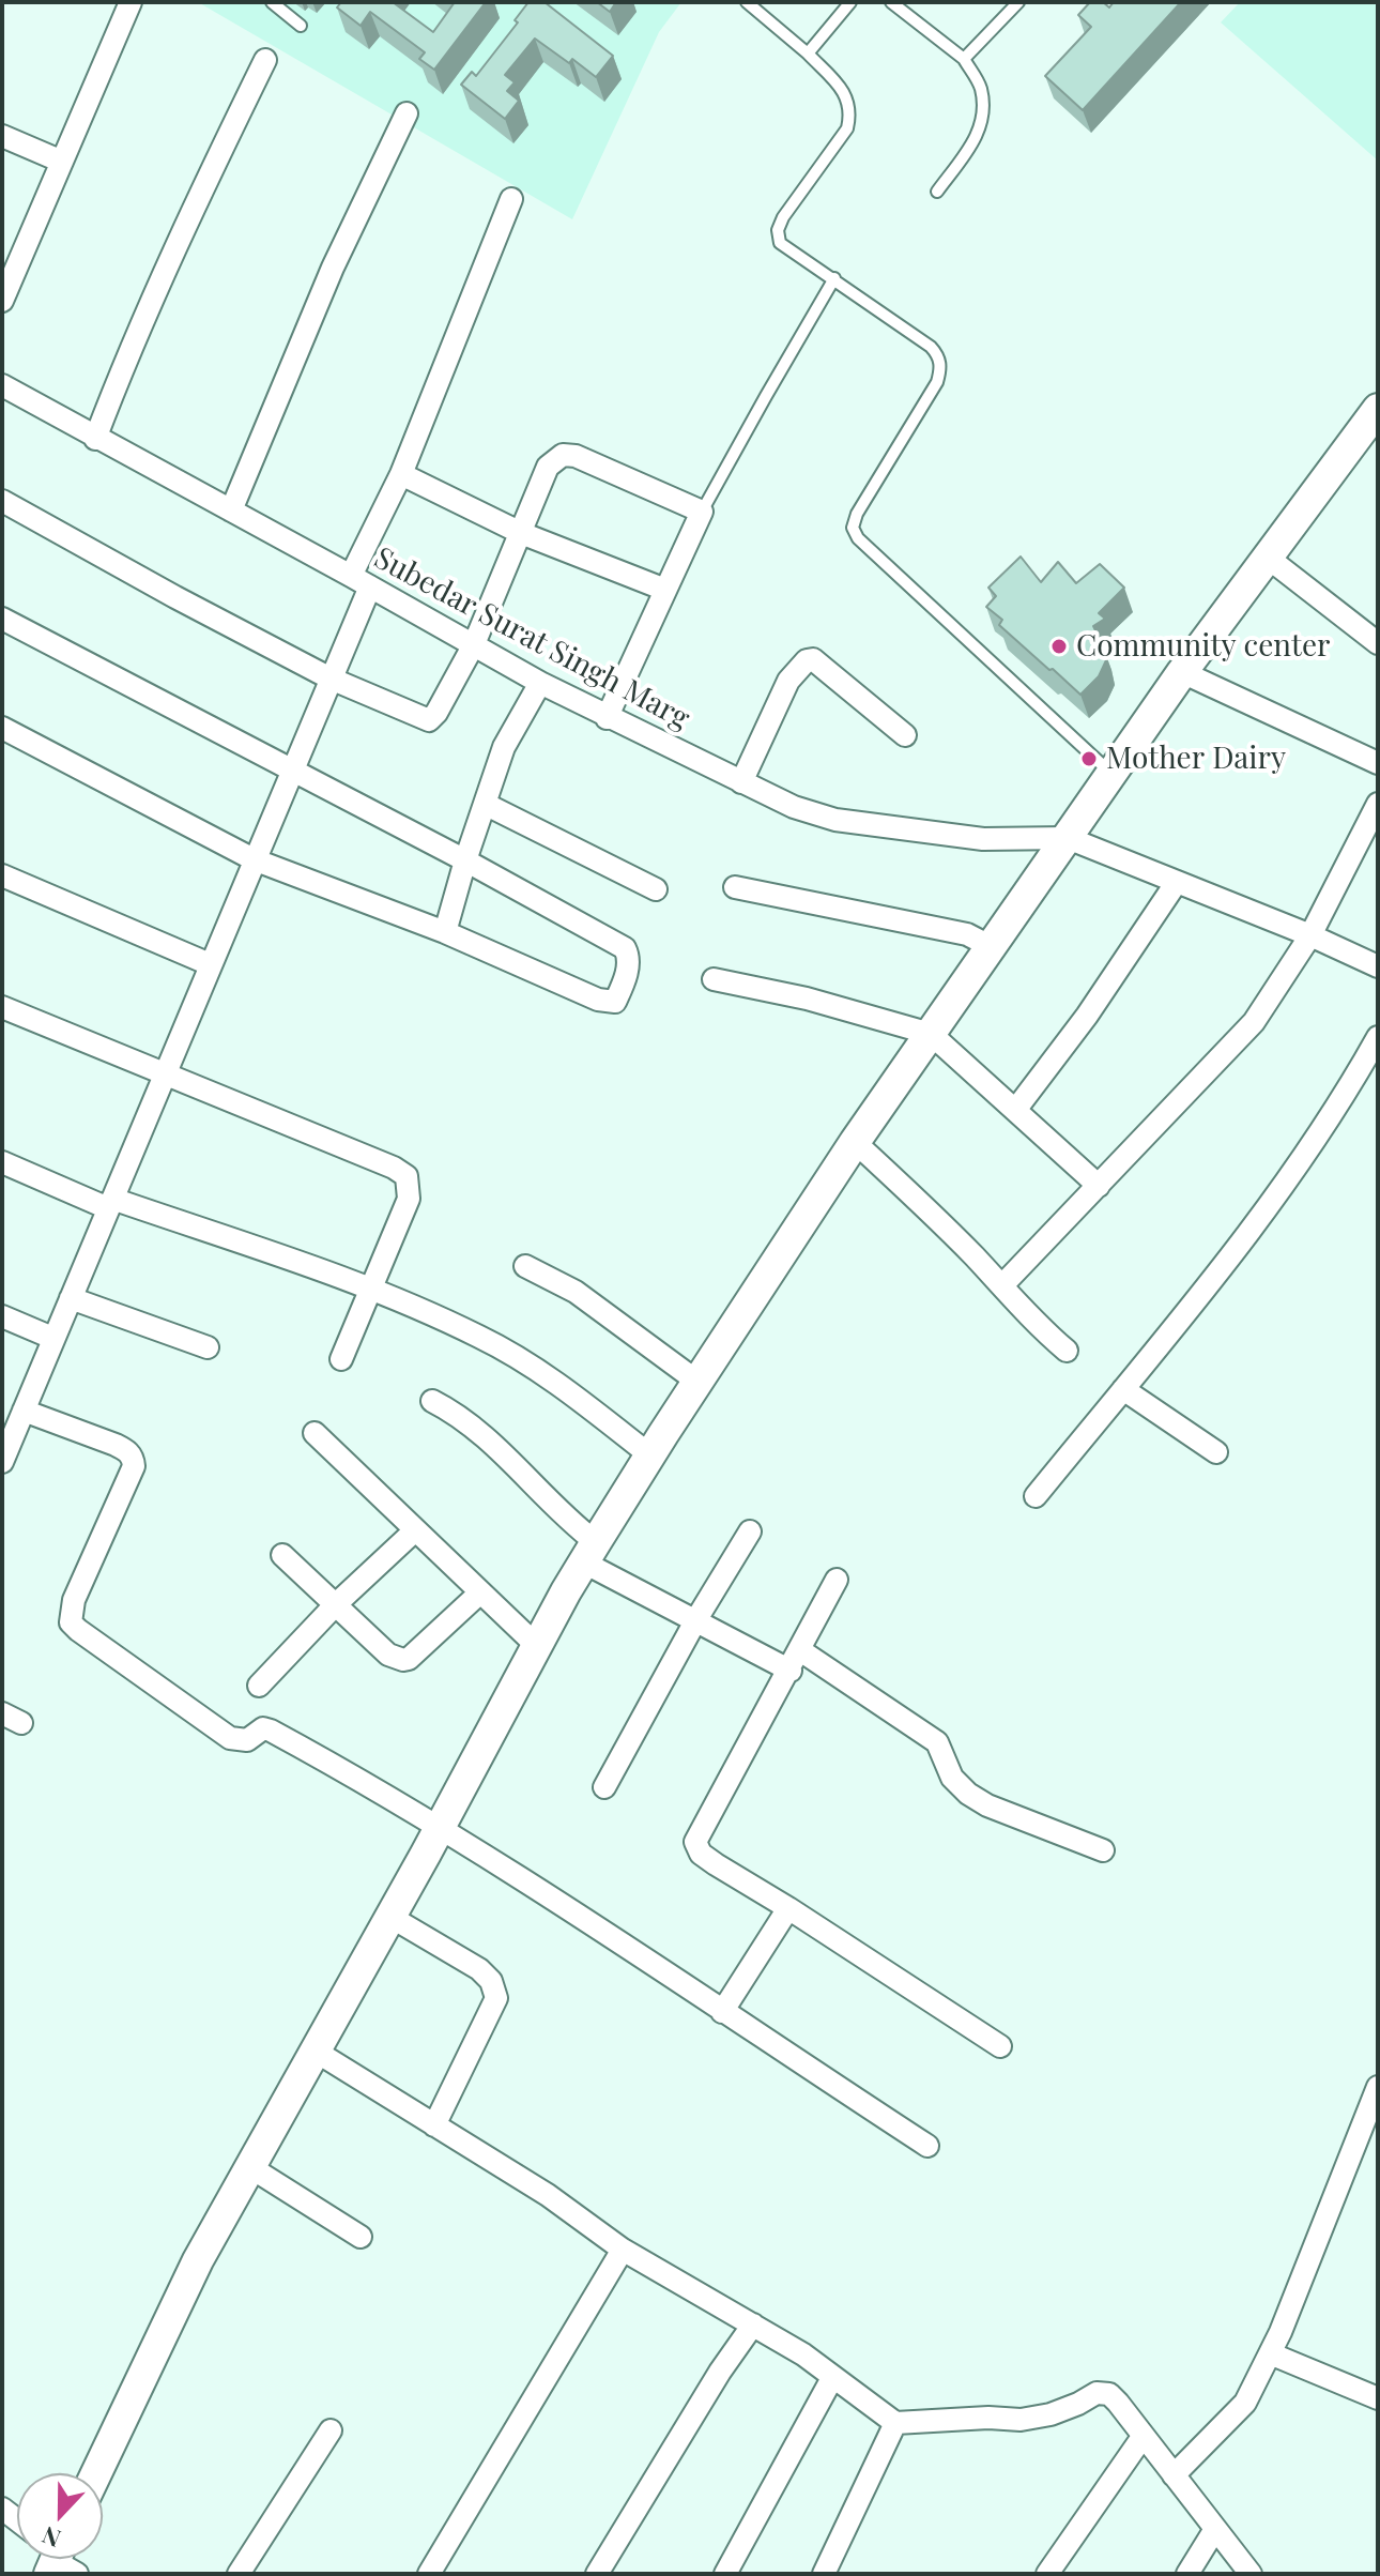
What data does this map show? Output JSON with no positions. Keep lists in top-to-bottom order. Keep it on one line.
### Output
{"streets":{"street":["Subedar Surat Singh Marg"]},"places":["Community center","Mother Dairy"],"north":"bottom"}
